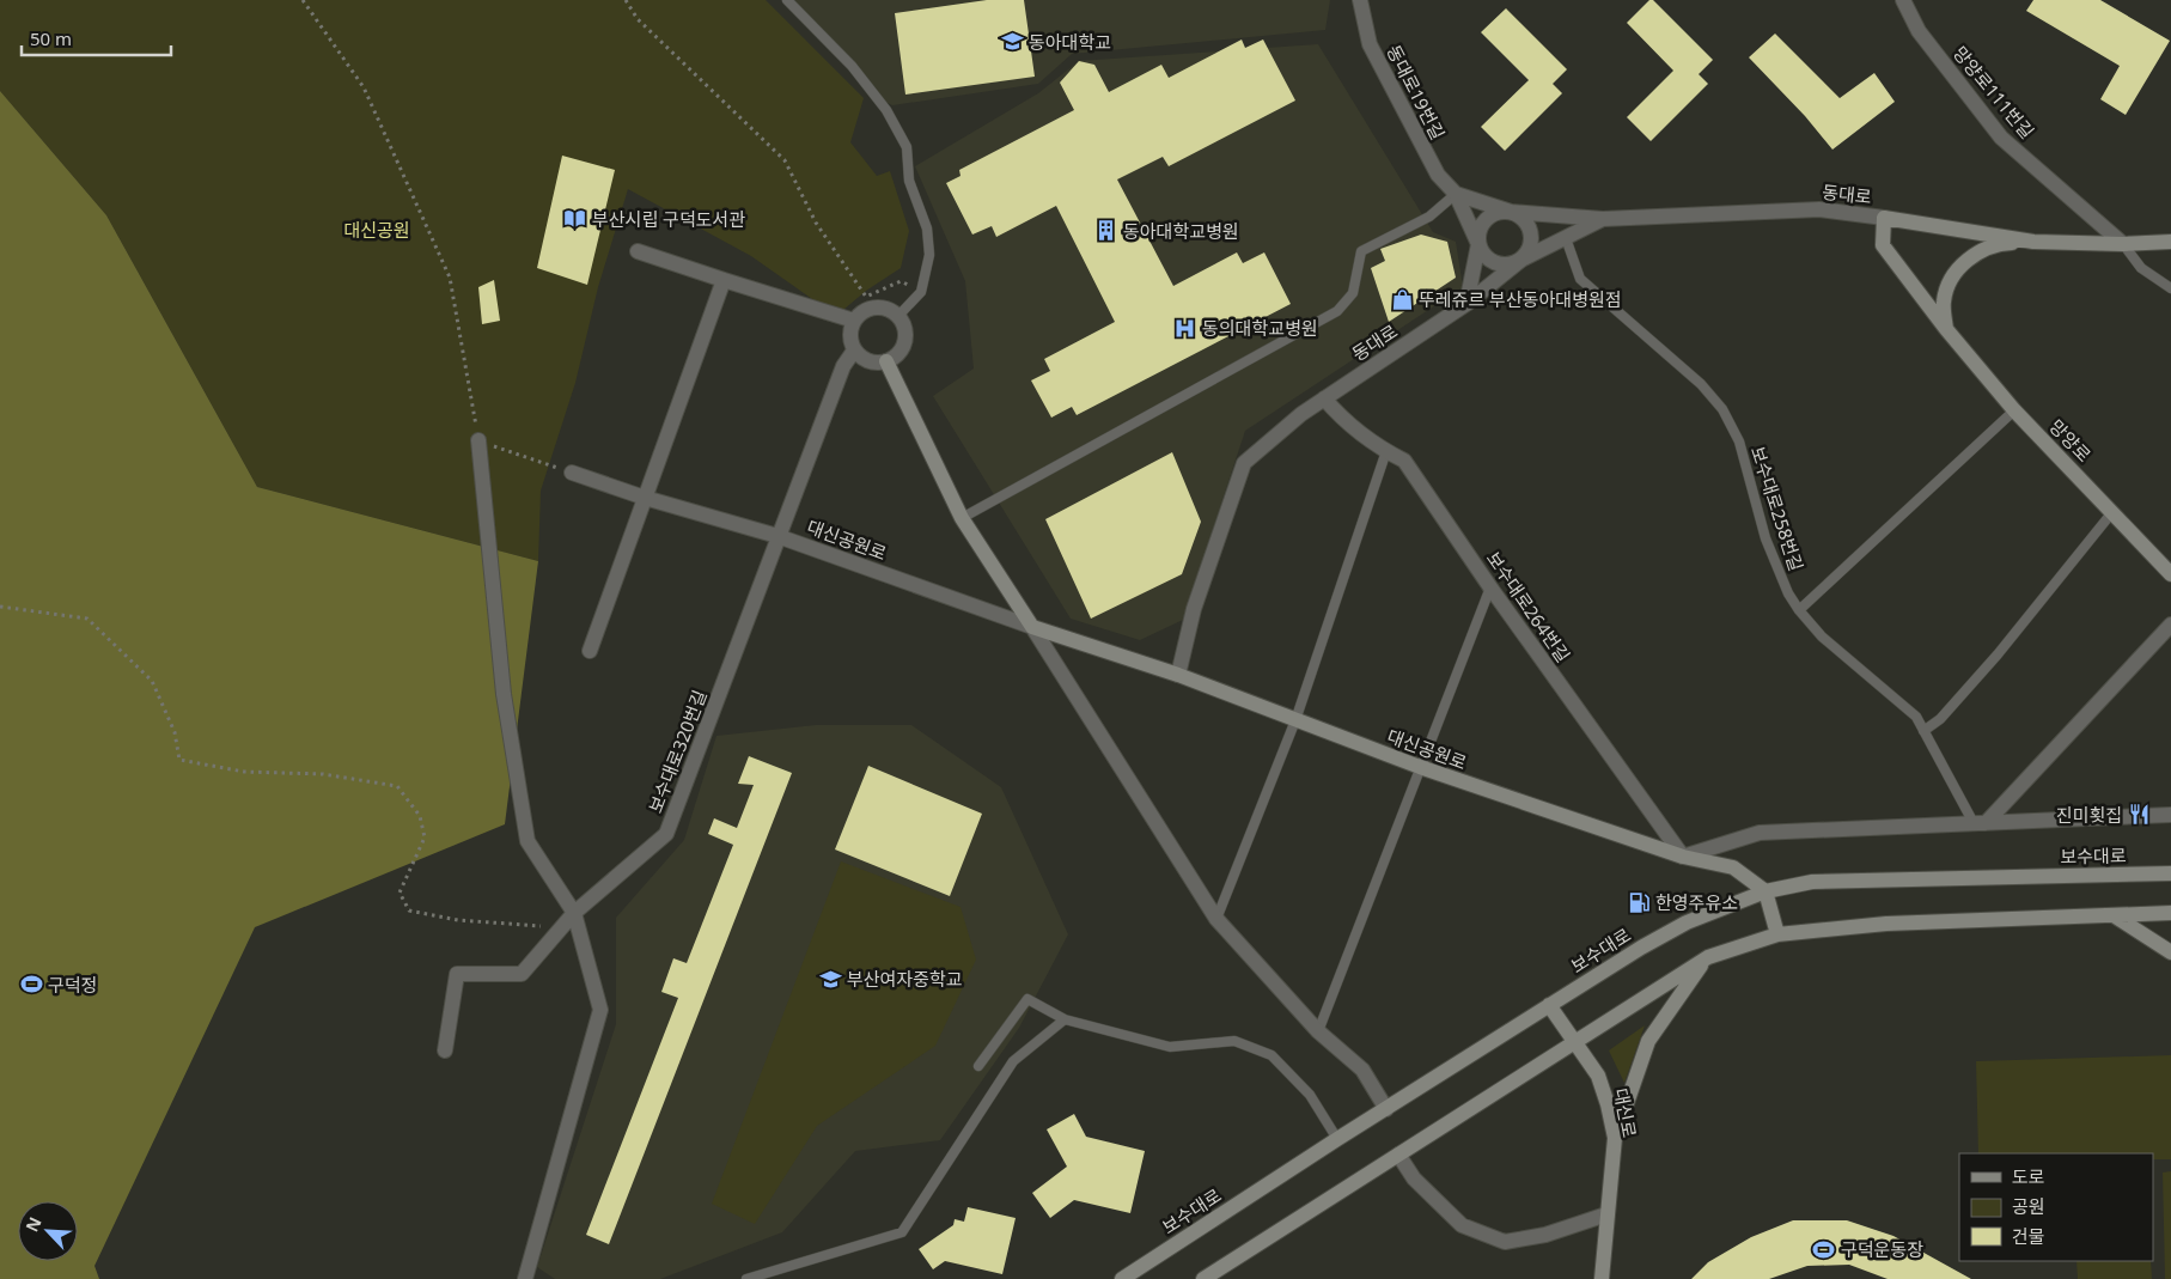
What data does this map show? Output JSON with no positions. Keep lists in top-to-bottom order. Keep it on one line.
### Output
{"streets":{"main road":["망양로","대신공원로","보수대로","대신로"],"street":["동대로19번길","망양로111번길","동대로","보수대로264번길","보수대로320번길"],"lane":["보수대로258번길"]},"crossings":[["동대로19번길","동대로"],["동대로","망양로"],["동대로","보수대로258번길"],["동대로","대신공원로"],["동대로","보수대로264번길"],["대신공원로","보수대로264번길"],["대신공원로","보수대로320번길"],["대신공원로","보수대로"],["보수대로","대신로"]],"parks":["대신공원"],"places":{"school or university":["동아대학교","부산여자중학교"],"library":["부산시립 구덕도서관"],"building":["동아대학교병원"],"shop":["뚜레쥬르 부산동아대병원점"],"hospital":["동의대학교병원"],"restaurant":["진미횟집"],"fuel station":["한영주유소"],"sports":["구덕정","구덕운동장"]},"legend":["도로","공원","건물"],"scale_bar":"50 m","north":"top left"}
